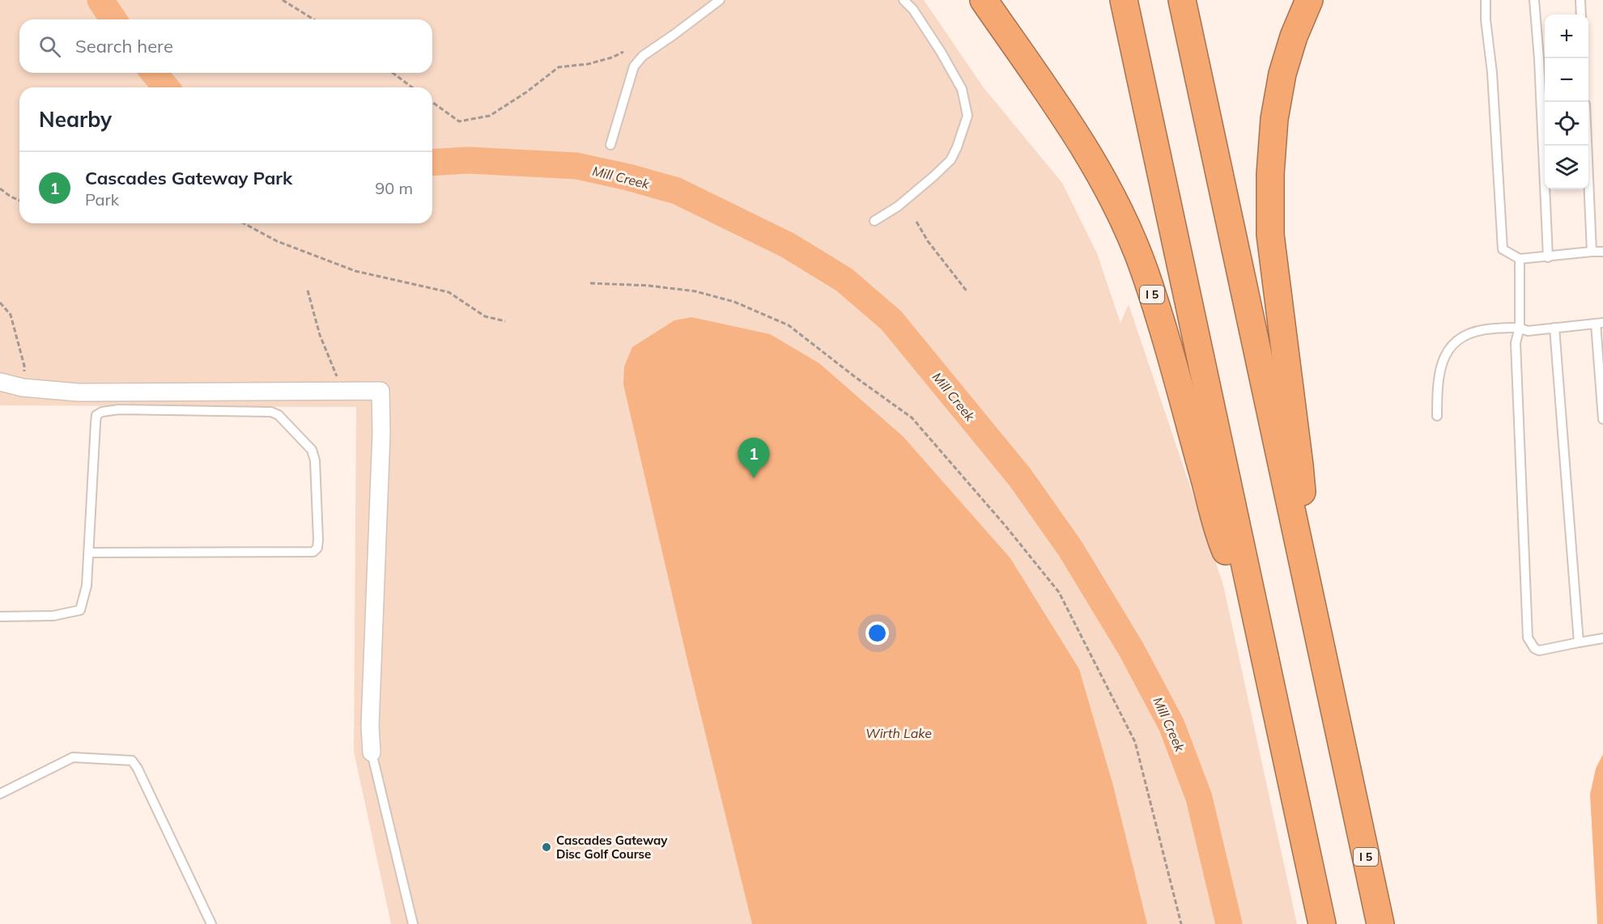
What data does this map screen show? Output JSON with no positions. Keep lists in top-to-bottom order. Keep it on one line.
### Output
{"streets":{"highway":["I 5"]},"water":["Mill Creek","Wirth Lake"],"places":["Cascades Gateway Disc Golf Course"],"page":{"map_buttons":["+","−"],"search":"Search here","heading":"Nearby","list":[{"mark":"1","name":"Cascades Gateway Park","note":"Park","value":"90 m"}],"pins":"1"}}
